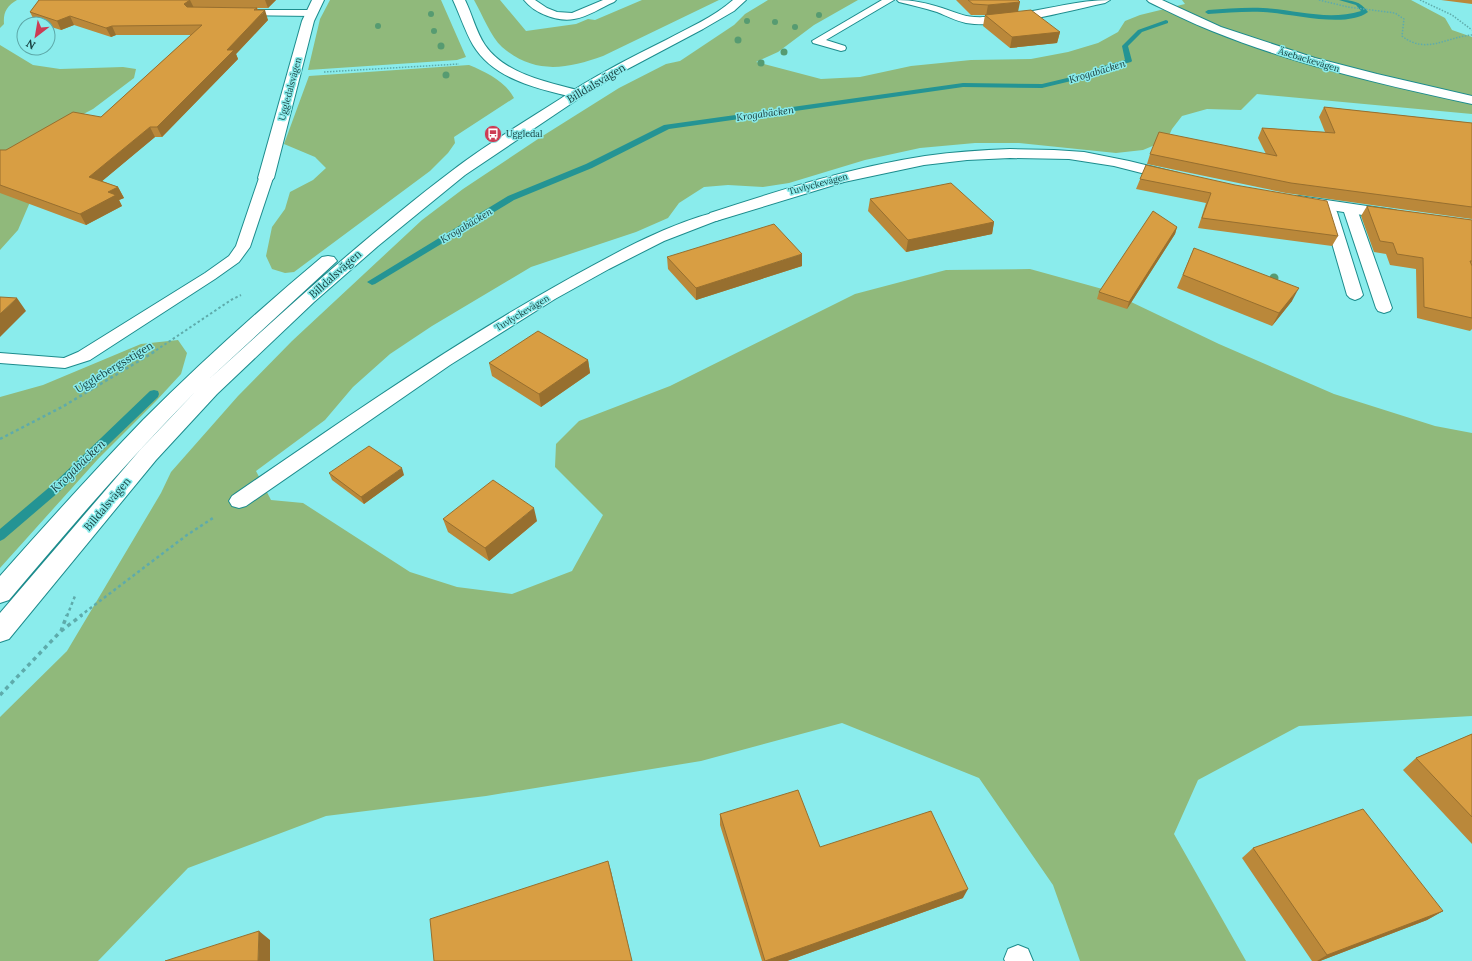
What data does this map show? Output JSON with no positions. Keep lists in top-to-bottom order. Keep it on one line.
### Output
{"streets":{"street":["Äsebackevägen","Billdalsvägen","Uggledalsvägen","Tuvlyckevägen"],"path":["Ugglebergsstigen"]},"water":["Krogabäcken"],"places":{"bus stop":["Uggledal"]},"north":"bottom left"}
